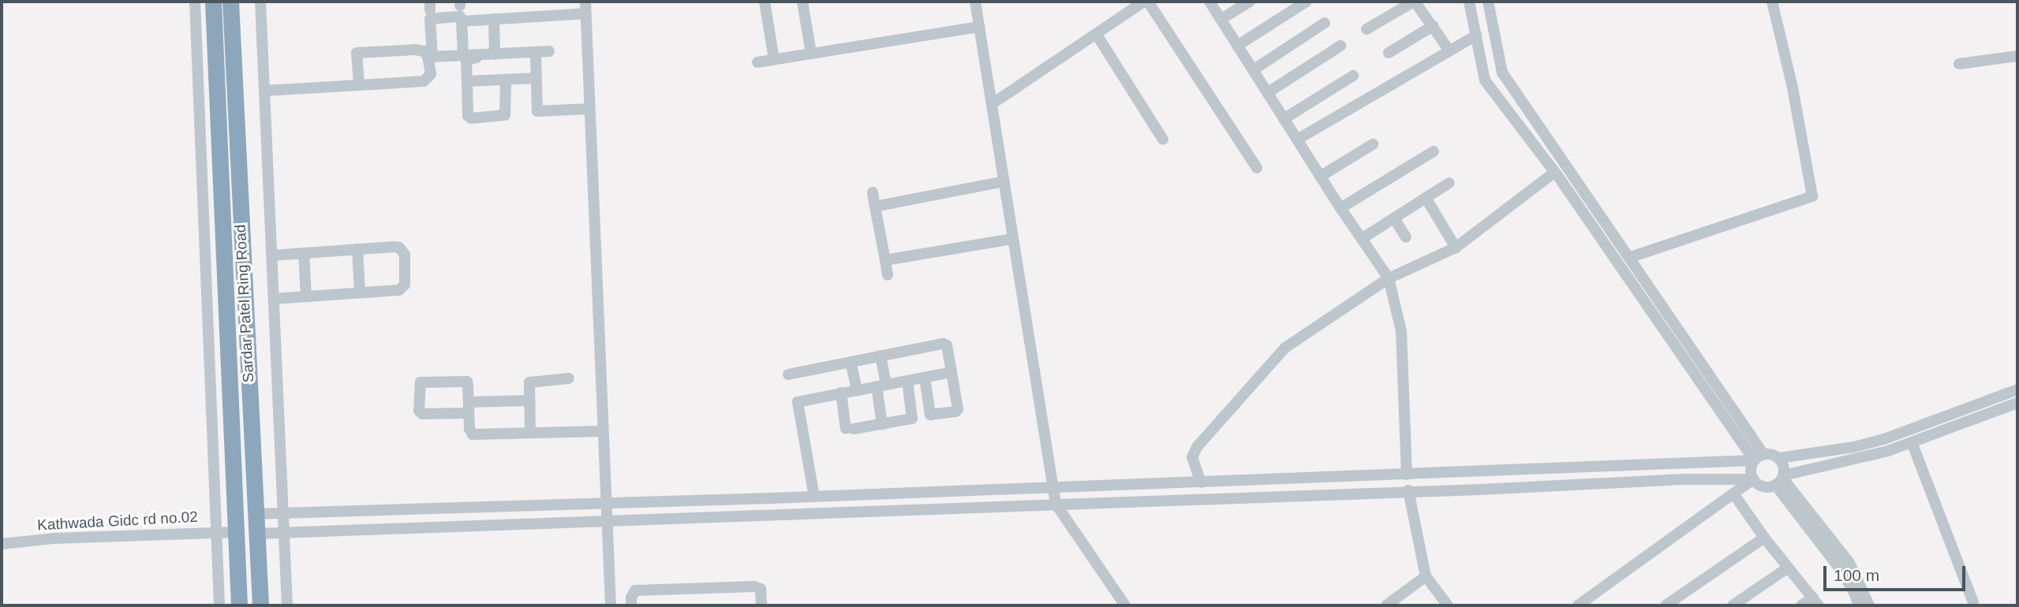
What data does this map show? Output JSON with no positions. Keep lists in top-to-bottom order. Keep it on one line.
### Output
{"streets":{"highway":["Sardar Patel Ring Road"],"street":["Kathwada Gidc rd no.02"]},"crossings":[["Sardar Patel Ring Road","Kathwada Gidc rd no.02"]],"scale_bar":"100 m"}
